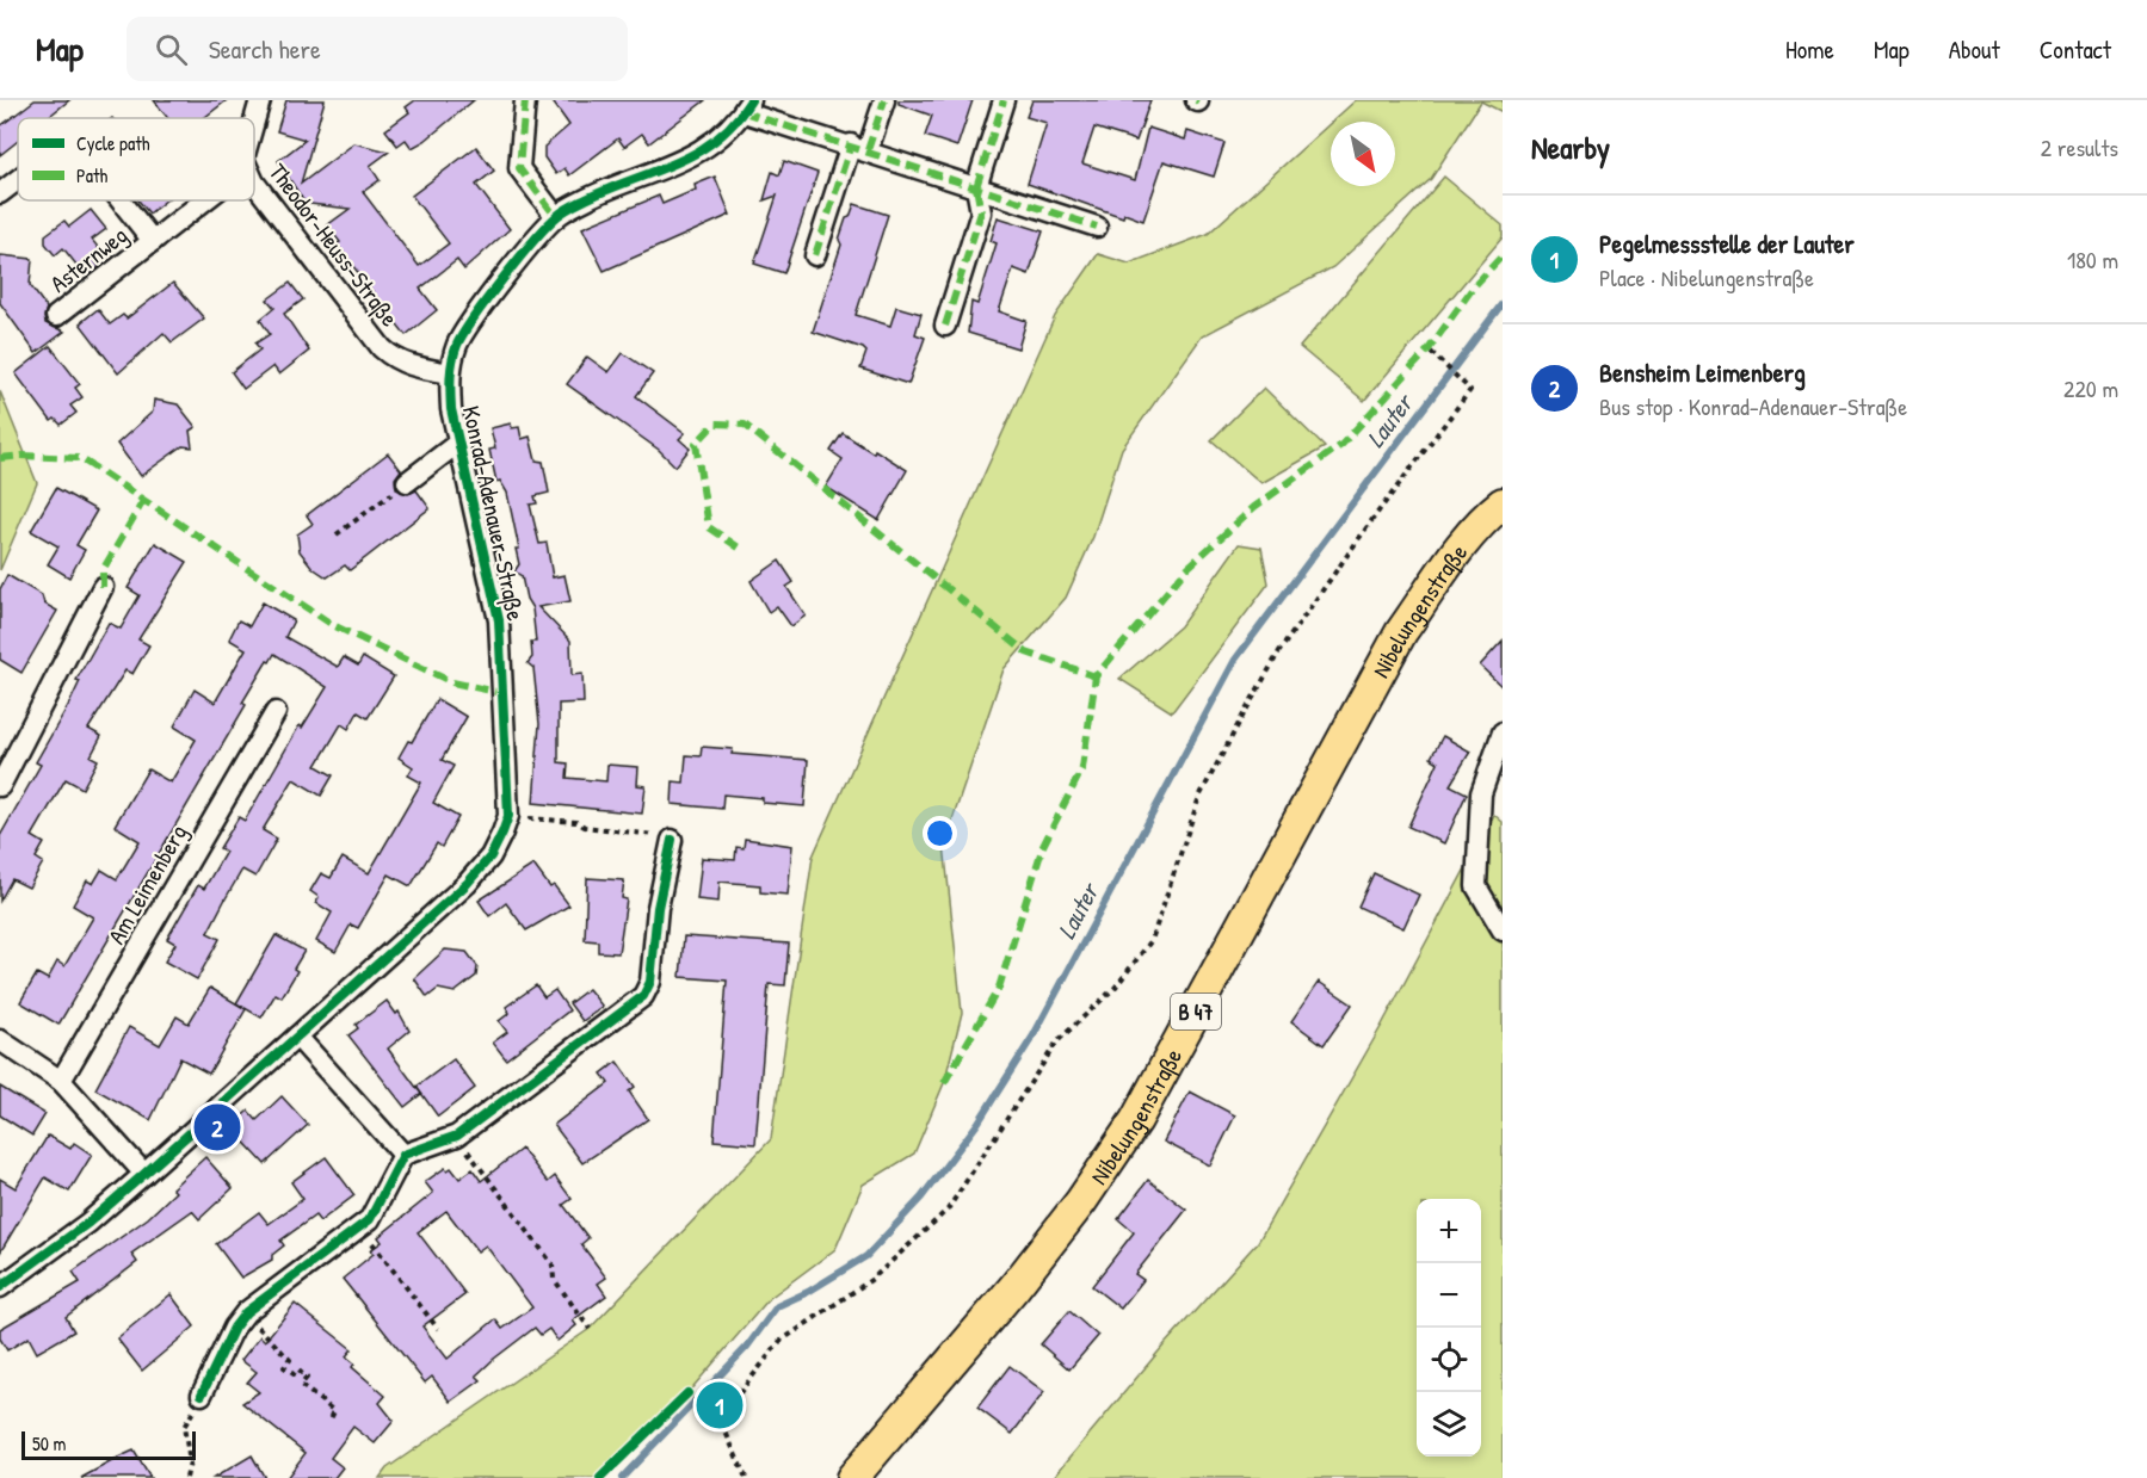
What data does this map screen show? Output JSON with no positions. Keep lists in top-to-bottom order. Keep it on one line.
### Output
{"streets":{"main road":["Nibelungenstraße","B 47"],"street":["Theodor-Heuss-Straße","Asternweg","Konrad-Adenauer-Straße","Am Leimenberg"]},"crossings":[["Theodor-Heuss-Straße","Konrad-Adenauer-Straße"]],"water":["Lauter"],"legend":["Cycle path","Path"],"scale_bar":"50 m","north":"bottom right","page":{"header":"Map","search":"Search here","nav":["Home","Map","About","Contact"],"heading":["Nearby","2 results"],"list":[{"mark":"1","name":"Pegelmessstelle der Lauter","note":"Place · Nibelungenstraße","value":"180 m"},{"mark":"2","name":"Bensheim Leimenberg","note":"Bus stop · Konrad-Adenauer-Straße","value":"220 m"}],"pins":["2","1"],"map_buttons":["+","−"],"scale":"50 m"}}
